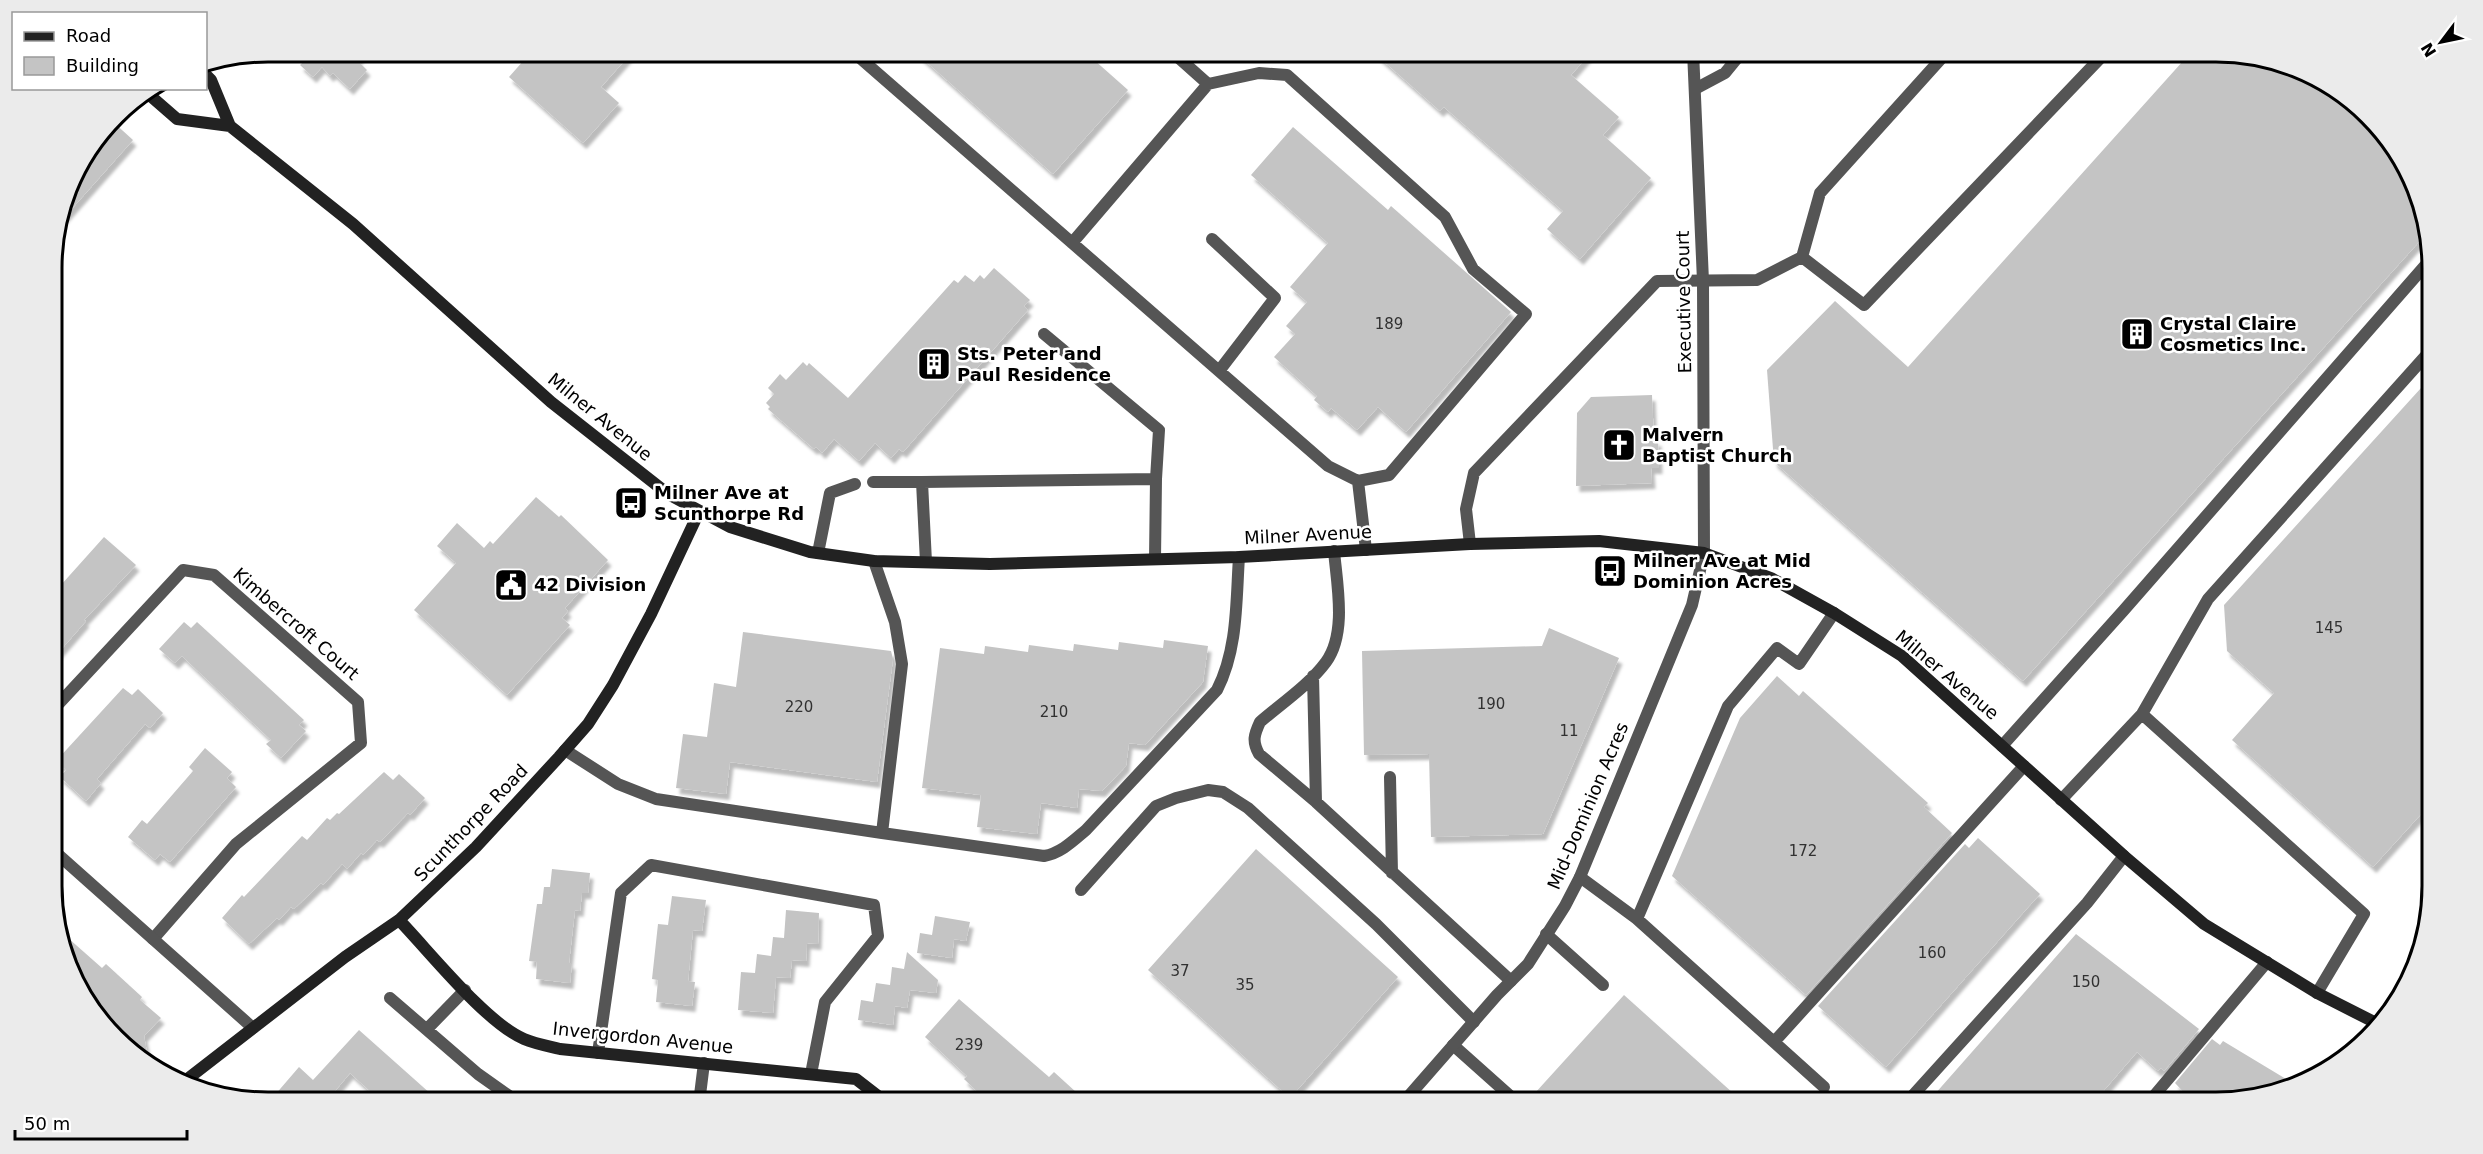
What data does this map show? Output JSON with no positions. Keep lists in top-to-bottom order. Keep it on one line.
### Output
{"streets":{"main road":["Milner Avenue","Scunthorpe Road","Invergordon Avenue"],"street":["Executive Court","Kimbercroft Court","Mid-Dominion Acres"]},"crossings":[["Executive Court","Milner Avenue"],["Executive Court","Mid-Dominion Acres"],["Milner Avenue","Mid-Dominion Acres"],["Milner Avenue","Scunthorpe Road"],["Scunthorpe Road","Invergordon Avenue"]],"places":{"building":["Crystal Claire Cosmetics Inc.","Sts. Peter and Paul Residence"],"church":["Malvern Baptist Church"],"bus stop":["Milner Ave at Scunthorpe Rd","Milner Ave at Mid Dominion Acres"],"public building":["42 Division"]},"house_numbers":["189","145","190","220","210","11","172","160","37","150","35","239"],"legend":["Road","Building"],"scale_bar":"50 m","north":"bottom left"}
